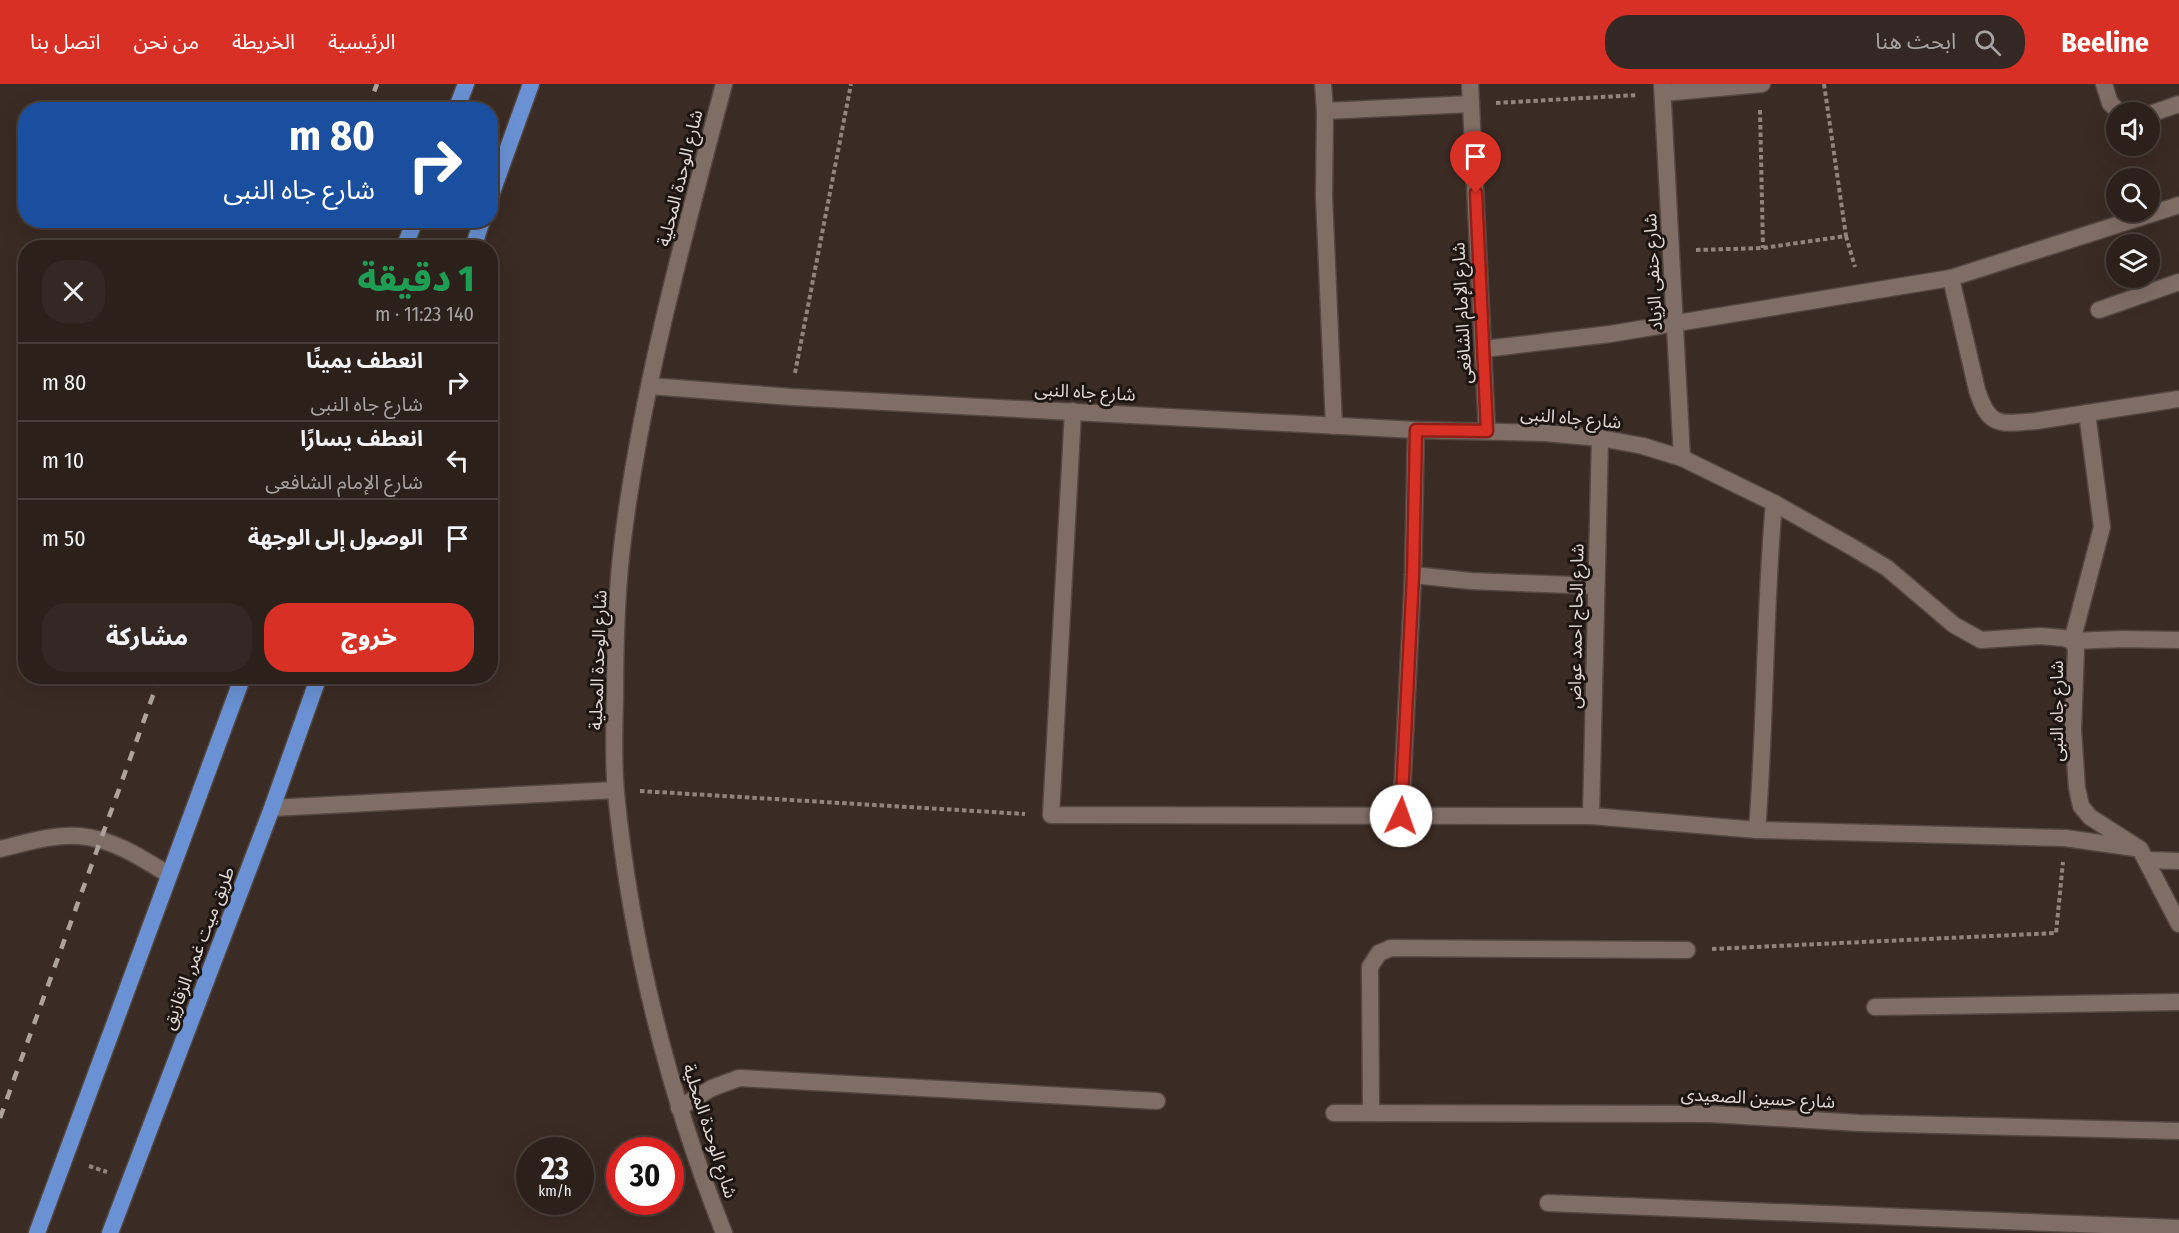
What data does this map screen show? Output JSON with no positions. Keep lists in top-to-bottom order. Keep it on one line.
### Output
{"streets":{"highway":["طريق ميت غمر, الزقازيق"],"street":["شارع الوحدة المحلية","شارع حنفى الزياد","شارع الإمام الشافعى","شارع جاه النبى","شارع الحاج احمد عواض","شارع حسين الصعيدى"]},"crossings":[["شارع الوحدة المحلية","شارع جاه النبى"],["شارع حنفى الزياد","شارع جاه النبى"],["شارع الإمام الشافعى","شارع جاه النبى"],["شارع جاه النبى","شارع الحاج احمد عواض"]],"page":{"header":"Beeline","search":"ابحث هنا","nav":["الرئيسية","الخريطة","من نحن","اتصل بنا"],"turn":["80 m","شارع جاه النبى"],"heading":["1 دقيقة","140 m · 11:23"],"list":[{"name":"انعطف يمينًا","note":"شارع جاه النبى","value":"80 m"},{"name":"انعطف يسارًا","note":"شارع الإمام الشافعى","value":"10 m"},{"name":"الوصول إلى الوجهة","value":"50 m"}],"buttons":["خروج","مشاركة"],"speed":"23 km/h","limit":"30"}}
